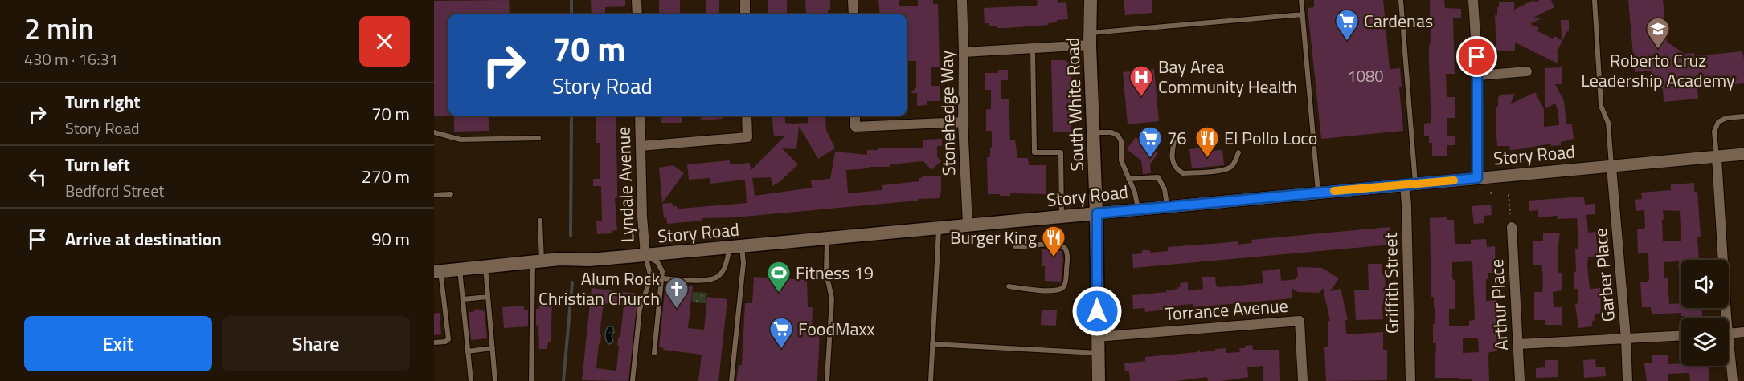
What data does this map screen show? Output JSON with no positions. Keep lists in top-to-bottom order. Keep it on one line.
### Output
{"streets":{"main road":["South White Road","Story Road"],"street":["Stonehedge Way","Lyndale Avenue","Garber Place","Griffith Street","Arthur Place","Torrance Avenue"]},"crossings":[["South White Road","Story Road"],["South White Road","Torrance Avenue"],["Stonehedge Way","Story Road"],["Story Road","Lyndale Avenue"],["Story Road","Garber Place"],["Story Road","Griffith Street"]],"places":{"supermarket":["Cardenas","76","FoodMaxx"],"school or university":["Roberto Cruz Leadership Academy"],"hospital":["Bay Area Community Health"],"restaurant":["El Pollo Loco","Burger King"],"sports":["Fitness 19"],"church":["Alum Rock Christian Church"]},"house_numbers":["1080"],"page":{"heading":["2 min","430 m · 16:31"],"turn":["70 m","Story Road"],"list":[{"name":"Turn right","note":"Story Road","value":"70 m"},{"name":"Turn left","note":"Bedford Street","value":"270 m"},{"name":"Arrive at destination","value":"90 m"}],"buttons":["Exit","Share"]}}
